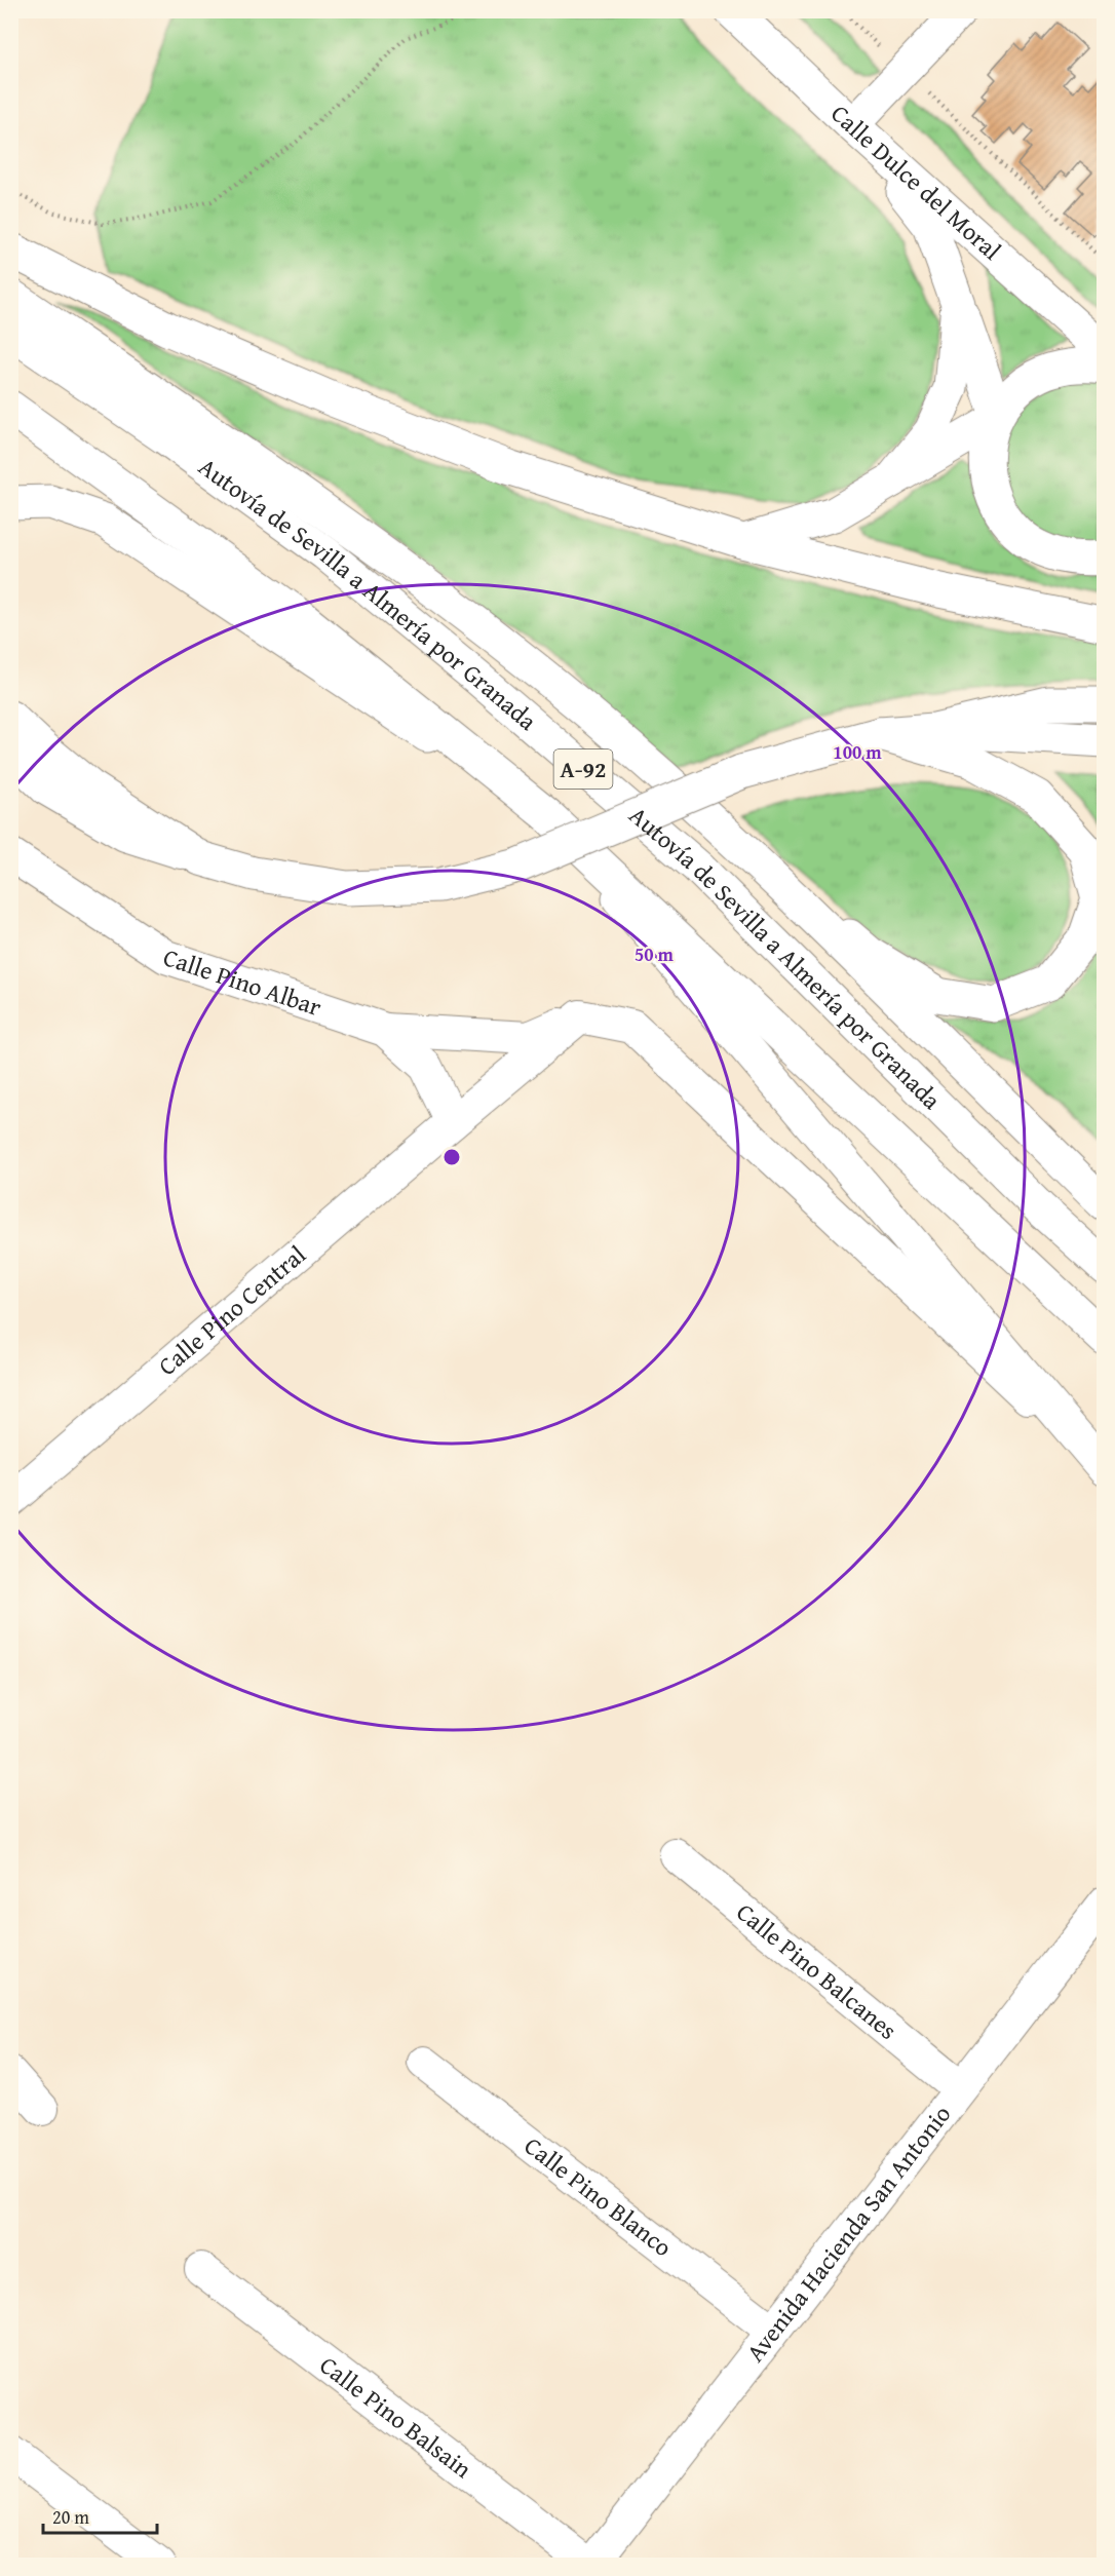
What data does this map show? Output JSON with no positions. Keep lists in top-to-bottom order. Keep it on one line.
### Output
{"streets":{"main road":["Calle Dulce del Moral","Autovía de Sevilla a Almería por Granada","A-92"],"street":["Calle Pino Albar","Calle Pino Central","Calle Pino Balcanes","Calle Pino Blanco","Avenida Hacienda San Antonio","Calle Pino Balsain"]},"crossings":[["Calle Pino Albar","Calle Pino Central"],["Calle Pino Balcanes","Avenida Hacienda San Antonio"],["Calle Pino Blanco","Avenida Hacienda San Antonio"],["Avenida Hacienda San Antonio","Calle Pino Balsain"]],"scale_bar":"20 m","rings":["100 m","50 m"]}
